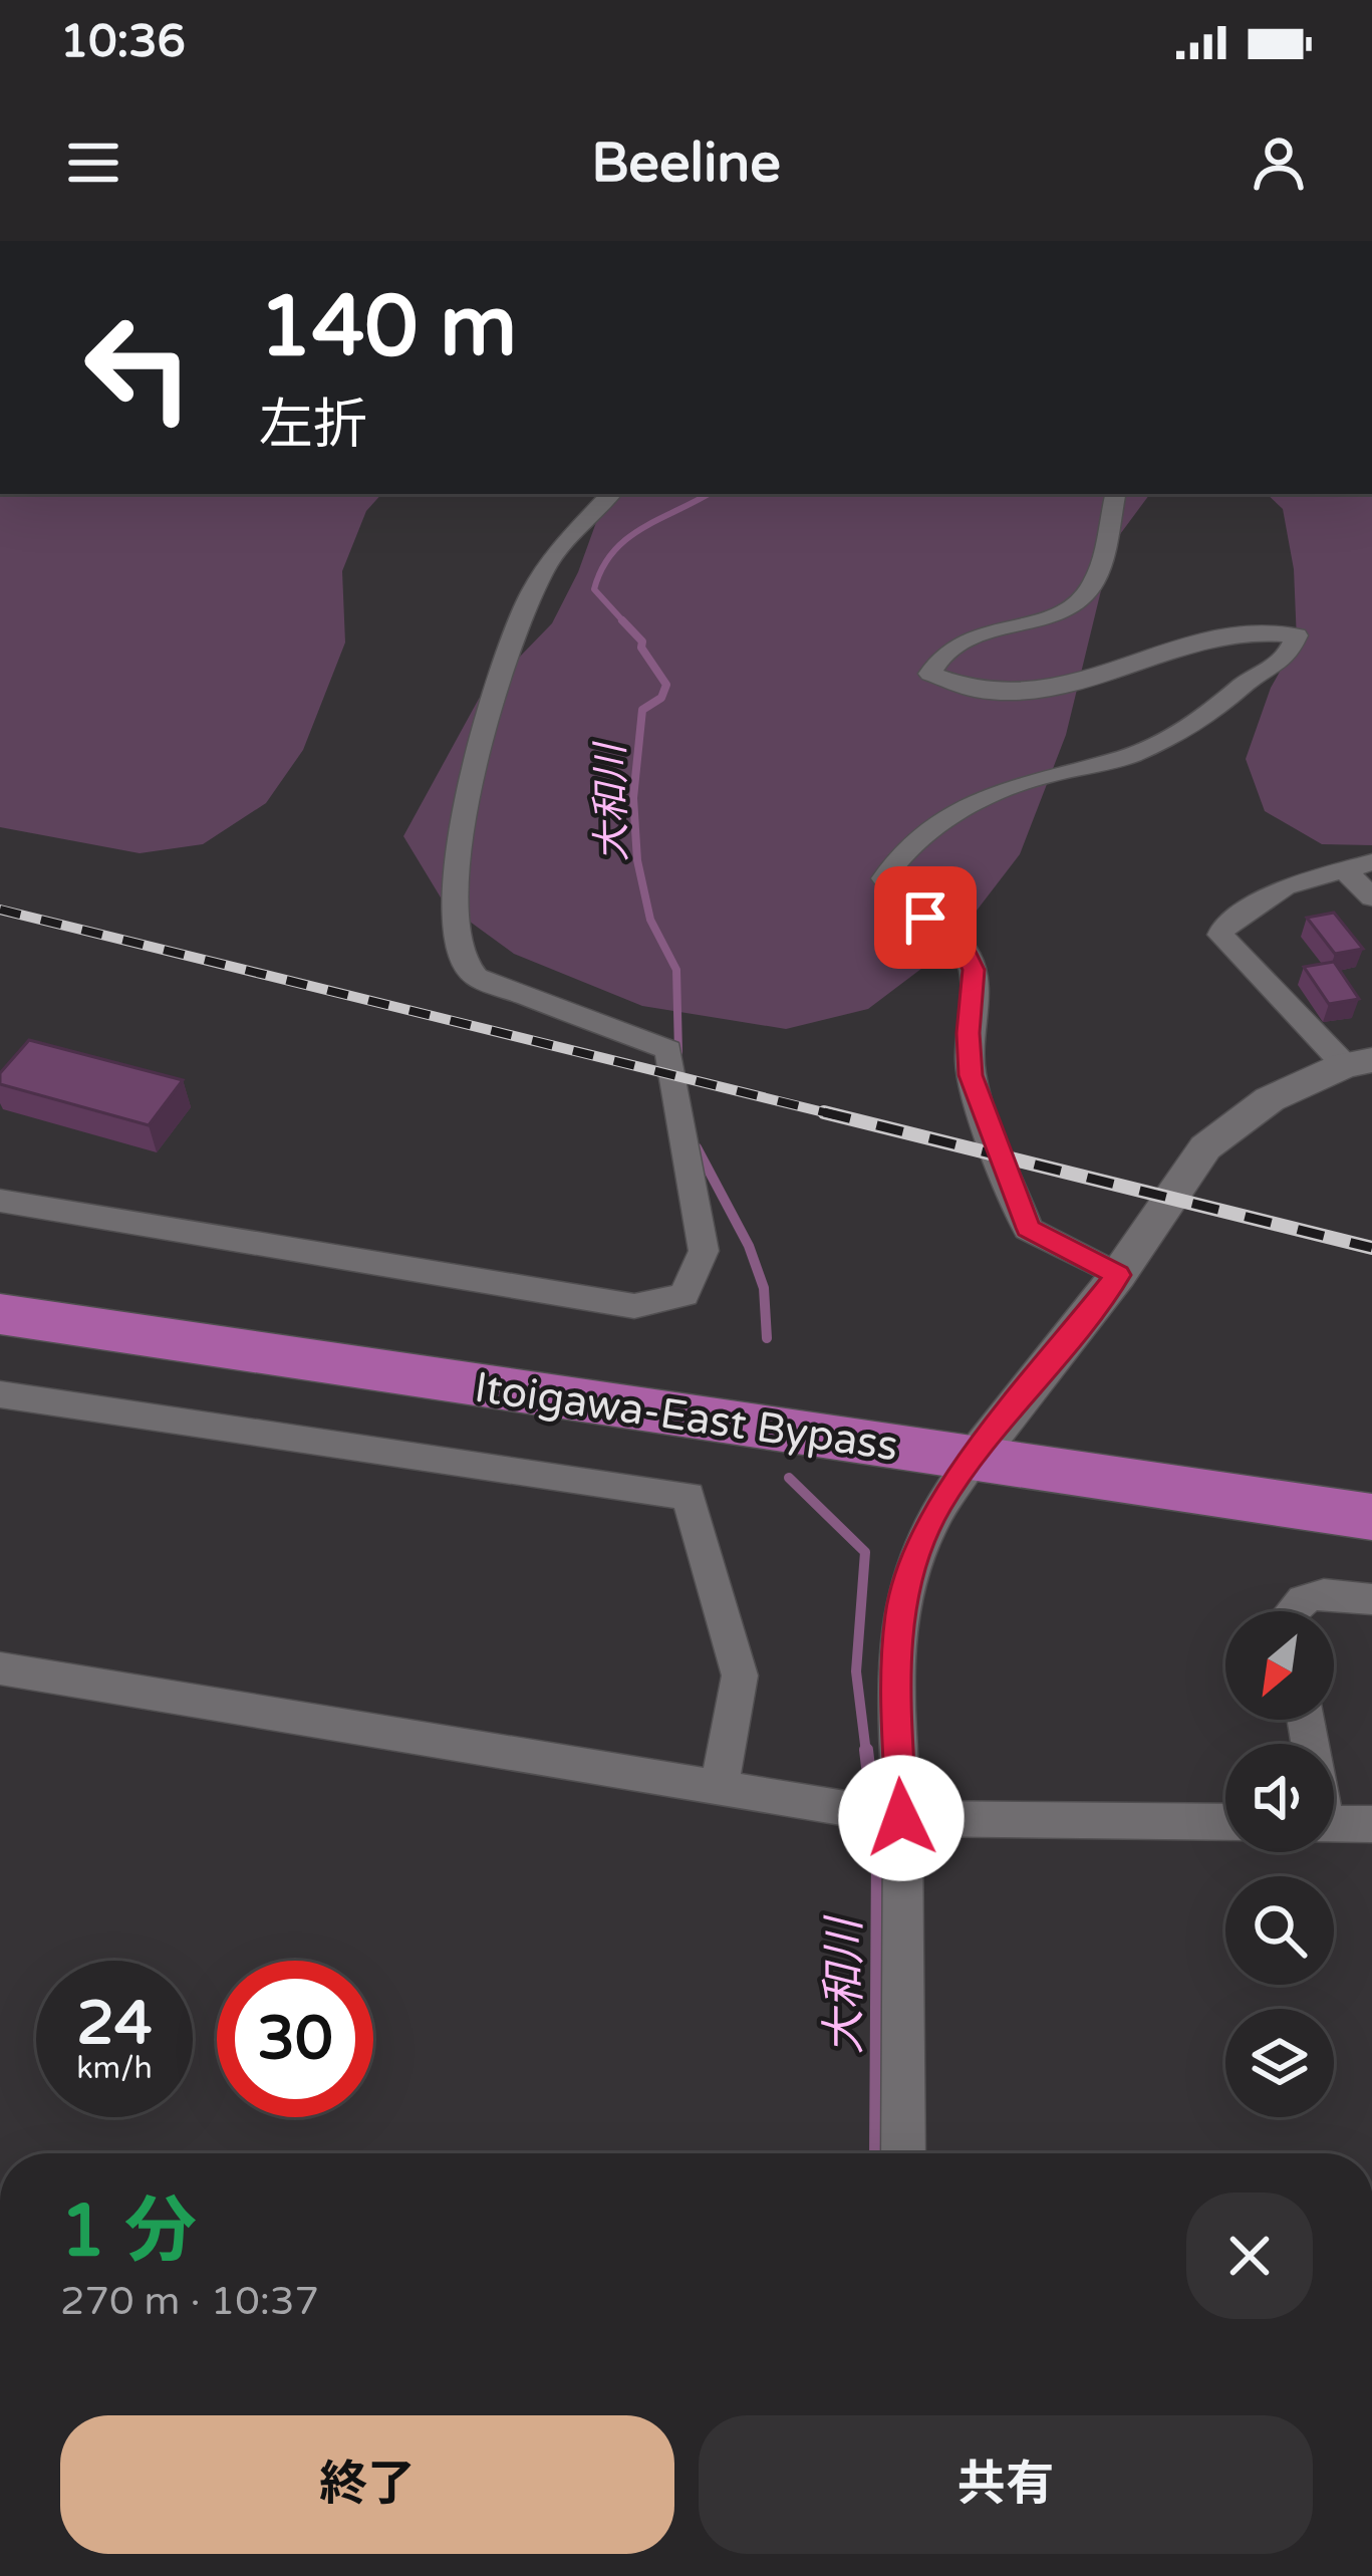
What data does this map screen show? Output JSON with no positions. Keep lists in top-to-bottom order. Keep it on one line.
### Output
{"streets":{"highway":["Itoigawa-East Bypass"]},"water":["大和川"],"north":"bottom left","page":{"status":"10:36","header":"Beeline","turn":["140 m","左折"],"speed":"24 km/h","limit":"30","heading":["1 分","270 m · 10:37"],"buttons":["終了","共有"]}}
